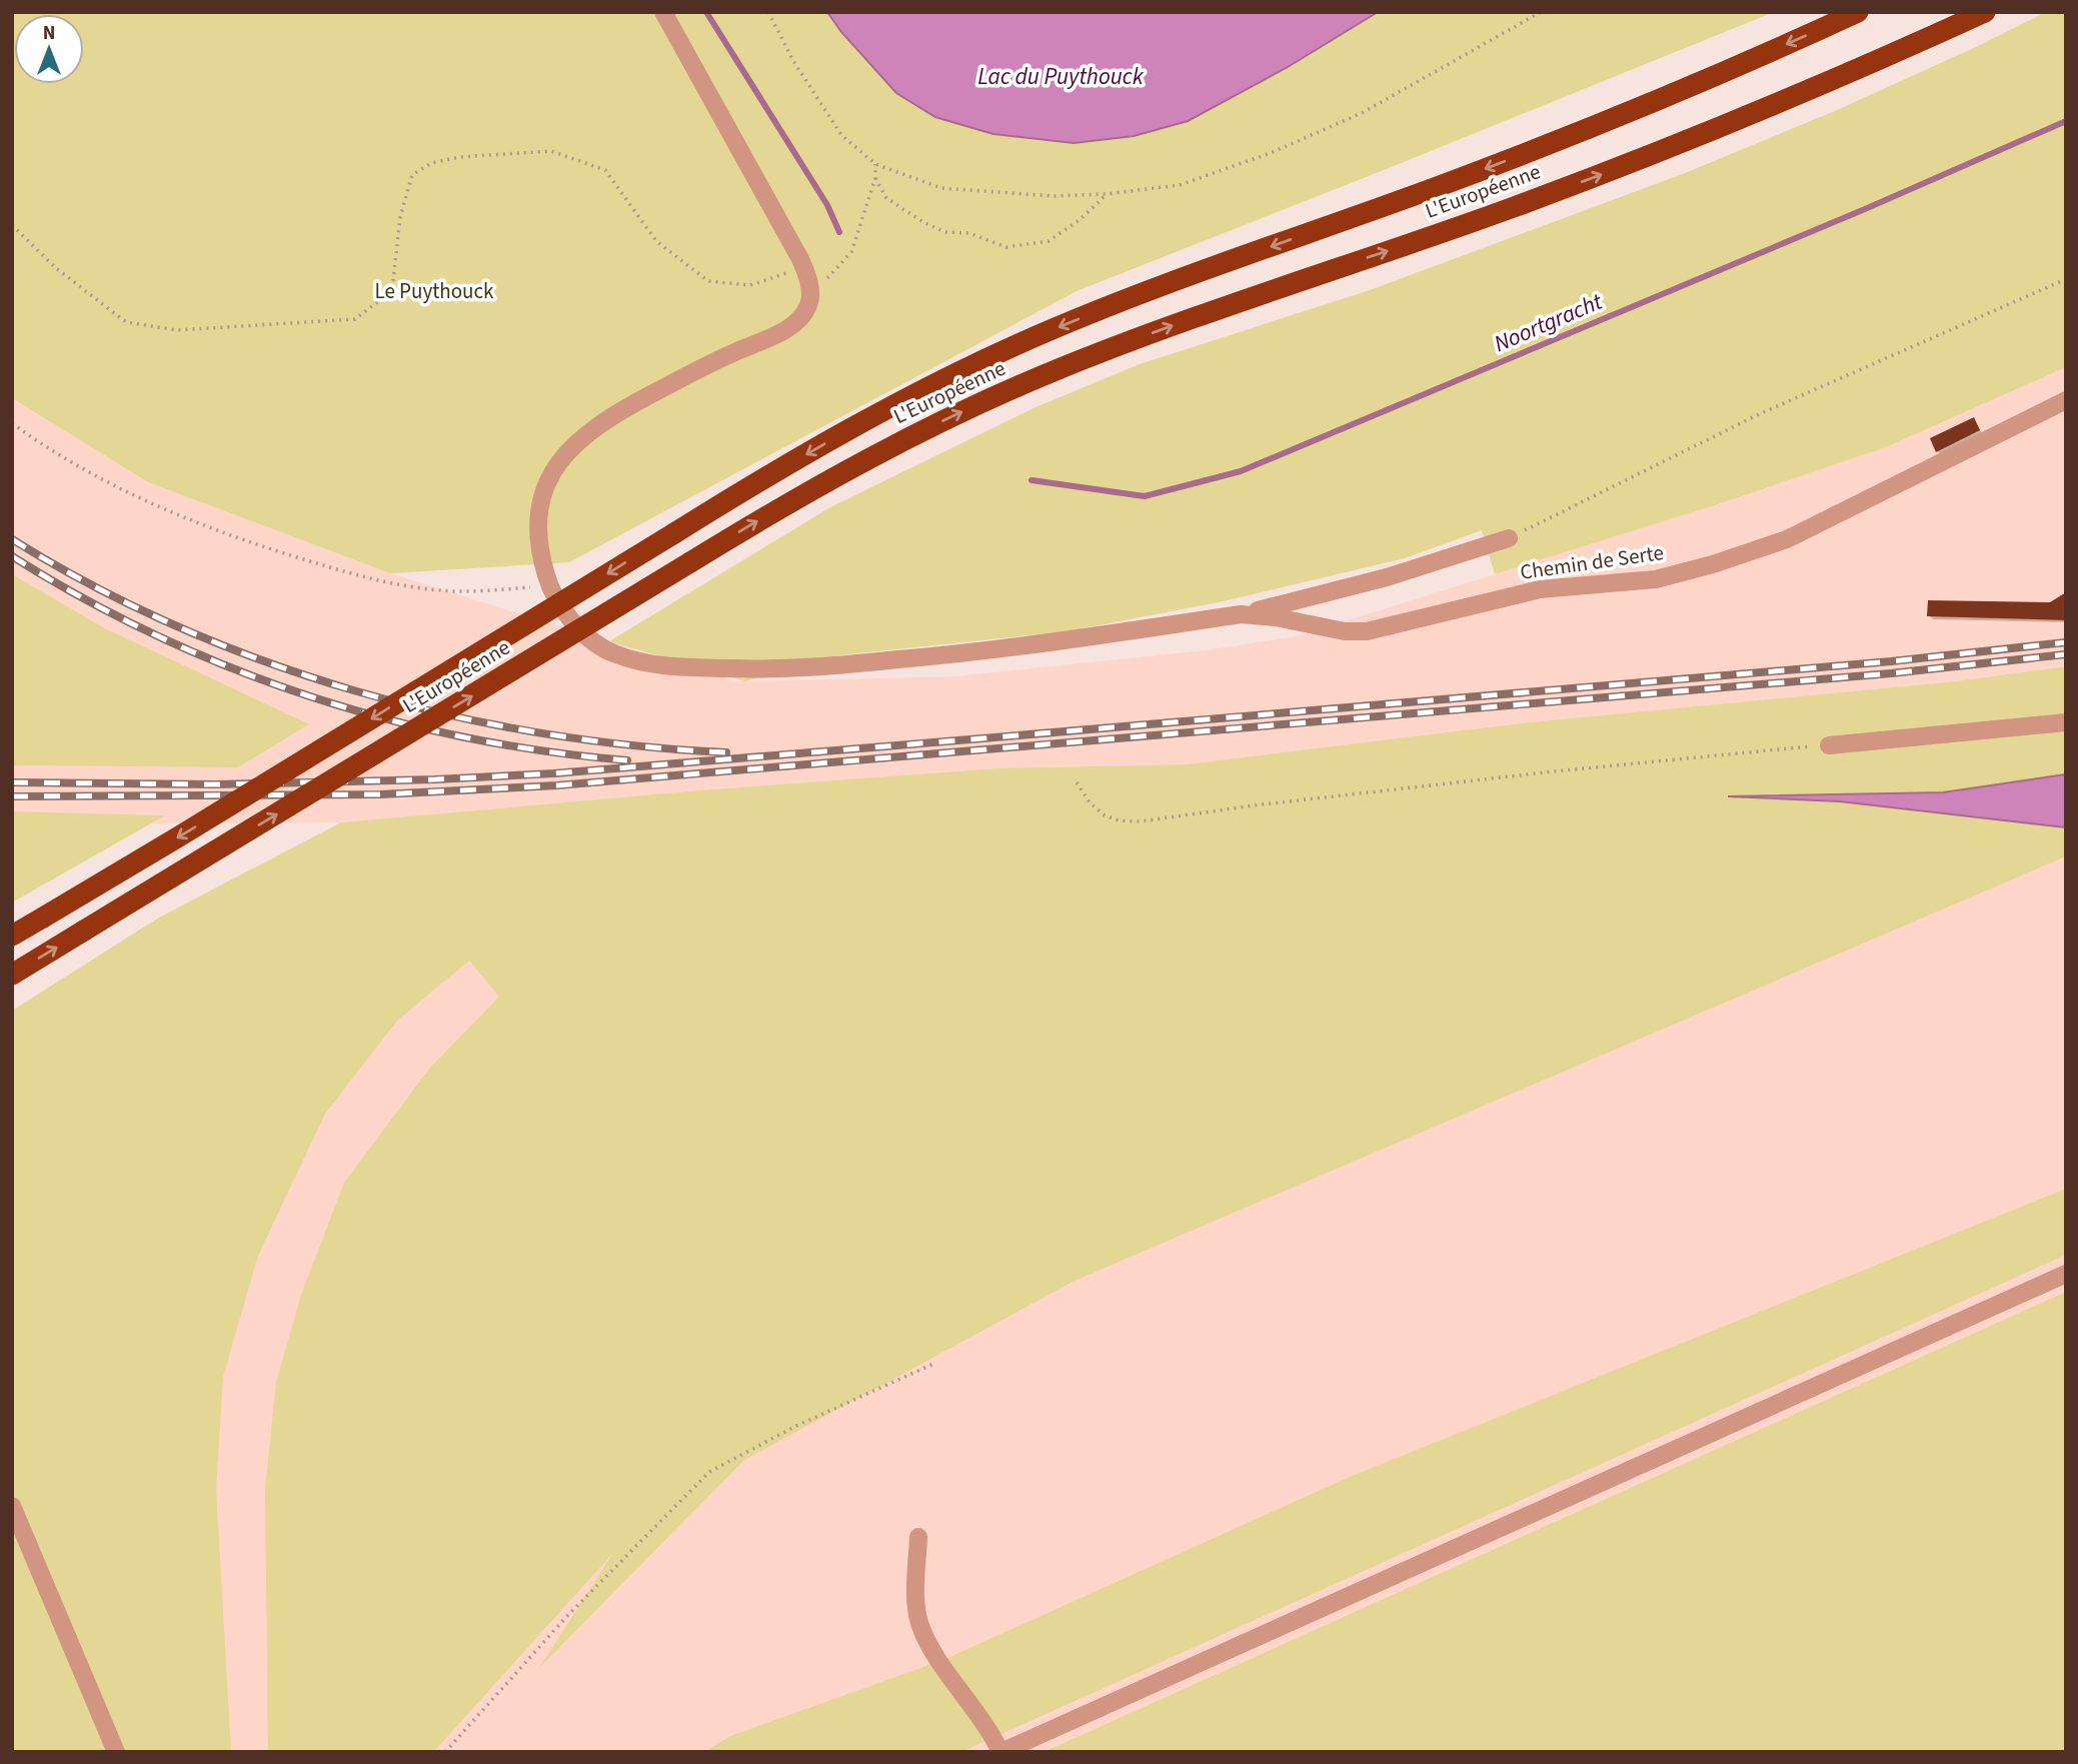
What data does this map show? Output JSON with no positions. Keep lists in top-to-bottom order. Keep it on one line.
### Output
{"streets":{"highway":["L'Européenne"],"street":["Chemin de Serte"]},"water":["Lac du Puythouck","Noortgracht"],"parks":["Le Puythouck"],"north":"top"}
